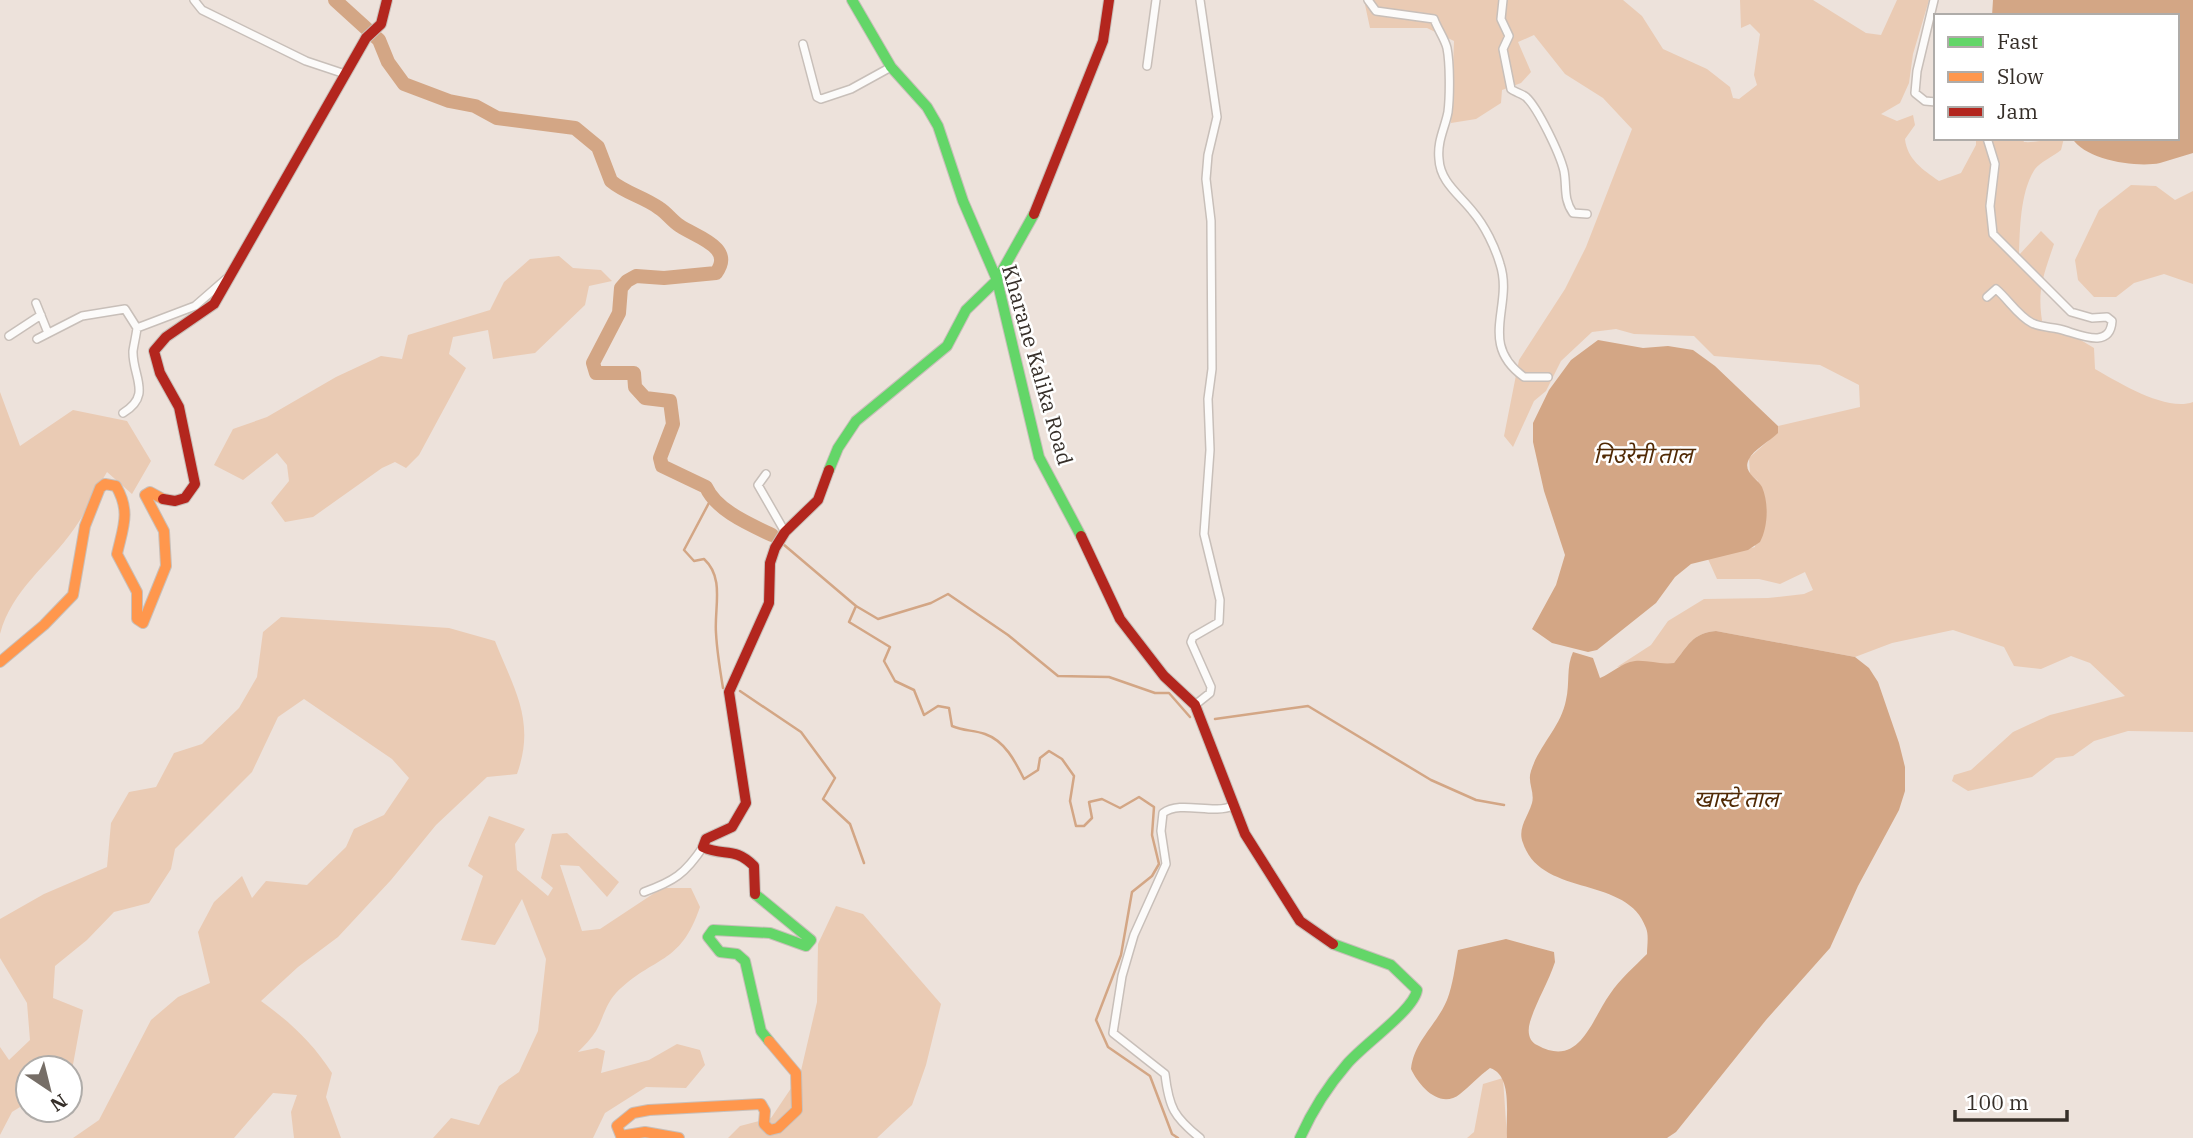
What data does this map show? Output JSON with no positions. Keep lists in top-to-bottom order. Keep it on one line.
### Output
{"streets":{"street":["Kharane Kalika Road"]},"water":["निउरेनी ताल","खास्टे ताल"],"legend":["Fast","Slow","Jam"],"scale_bar":"100 m","north":"bottom right"}
